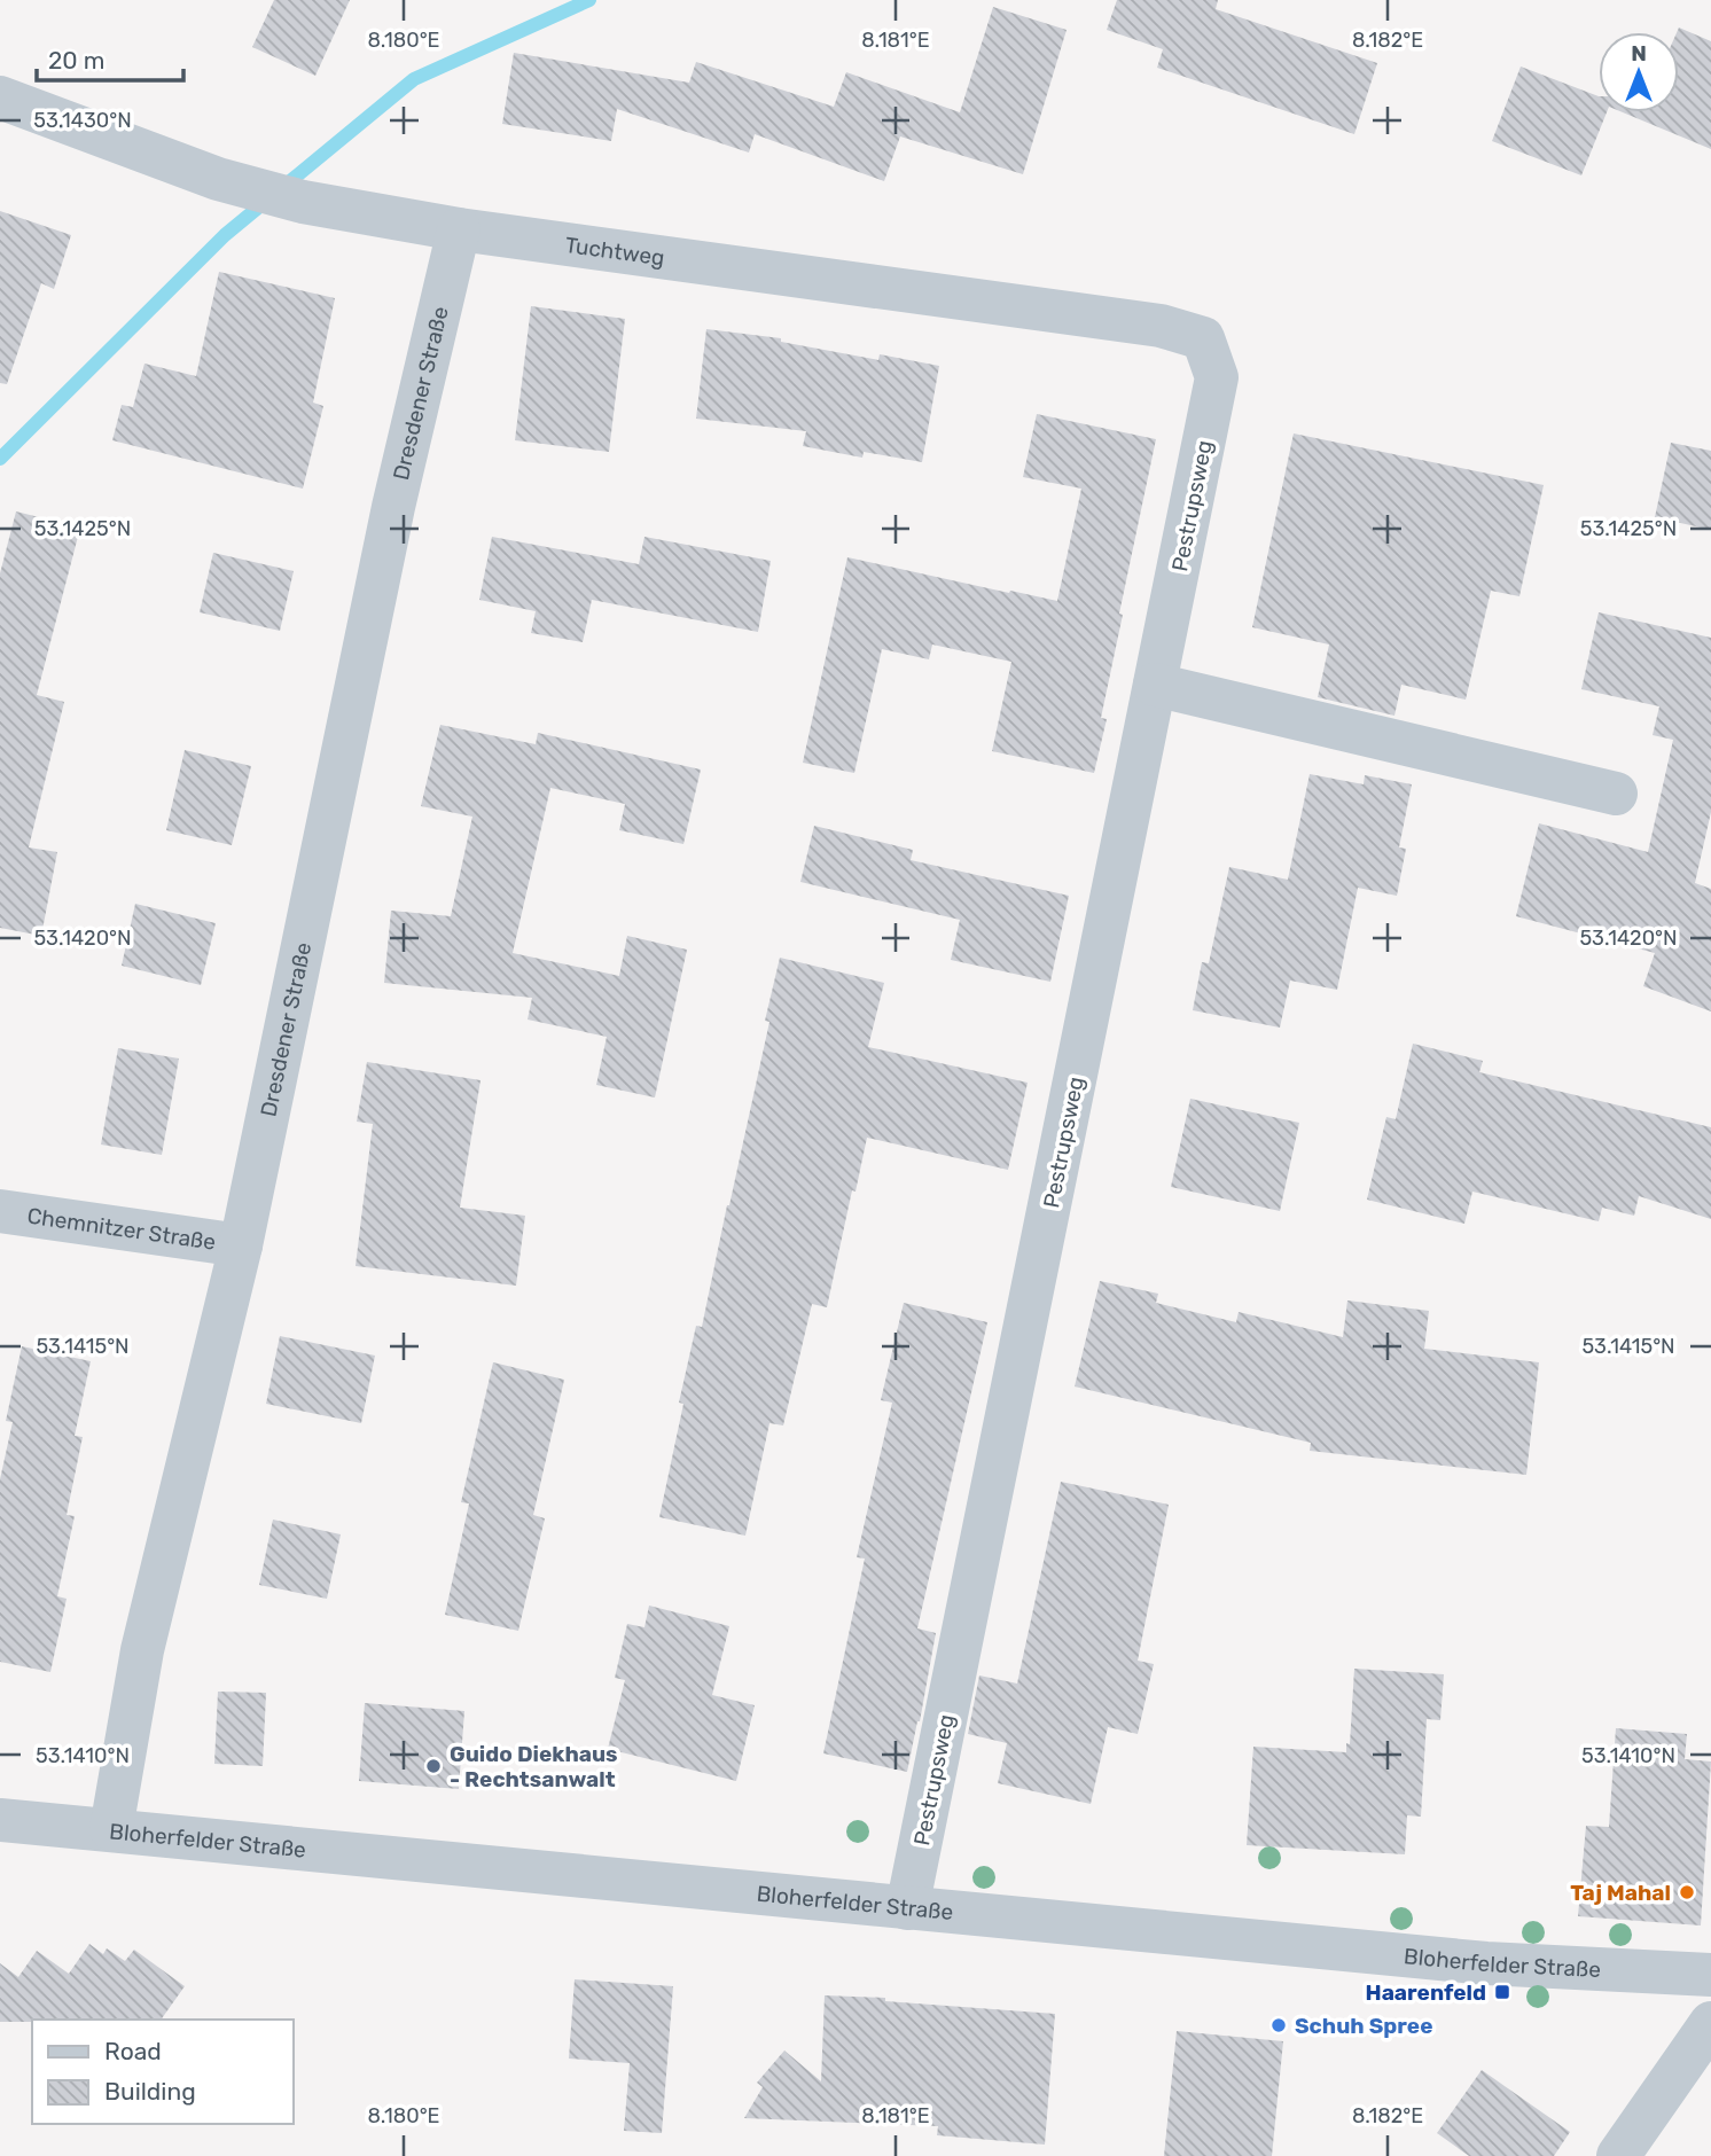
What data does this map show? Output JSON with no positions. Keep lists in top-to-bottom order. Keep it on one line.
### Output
{"streets":{"street":["Tuchtweg","Dresdener Straße","Pestrupsweg","Chemnitzer Straße","Bloherfelder Straße"]},"crossings":[["Tuchtweg","Dresdener Straße"],["Tuchtweg","Pestrupsweg"],["Dresdener Straße","Chemnitzer Straße"],["Dresdener Straße","Bloherfelder Straße"],["Pestrupsweg","Bloherfelder Straße"]],"places":{"other":["Guido Diekhaus - Rechtsanwalt","Taj Mahal","Schuh Spree"],"transit":["Haarenfeld"]},"legend":["Road","Building"],"scale_bar":"20 m","north":"top","coordinates":["8.180°E","8.181°E","8.182°E","53.1430°N","53.1425°N","53.1420°N","53.1415°N","53.1410°N"]}
